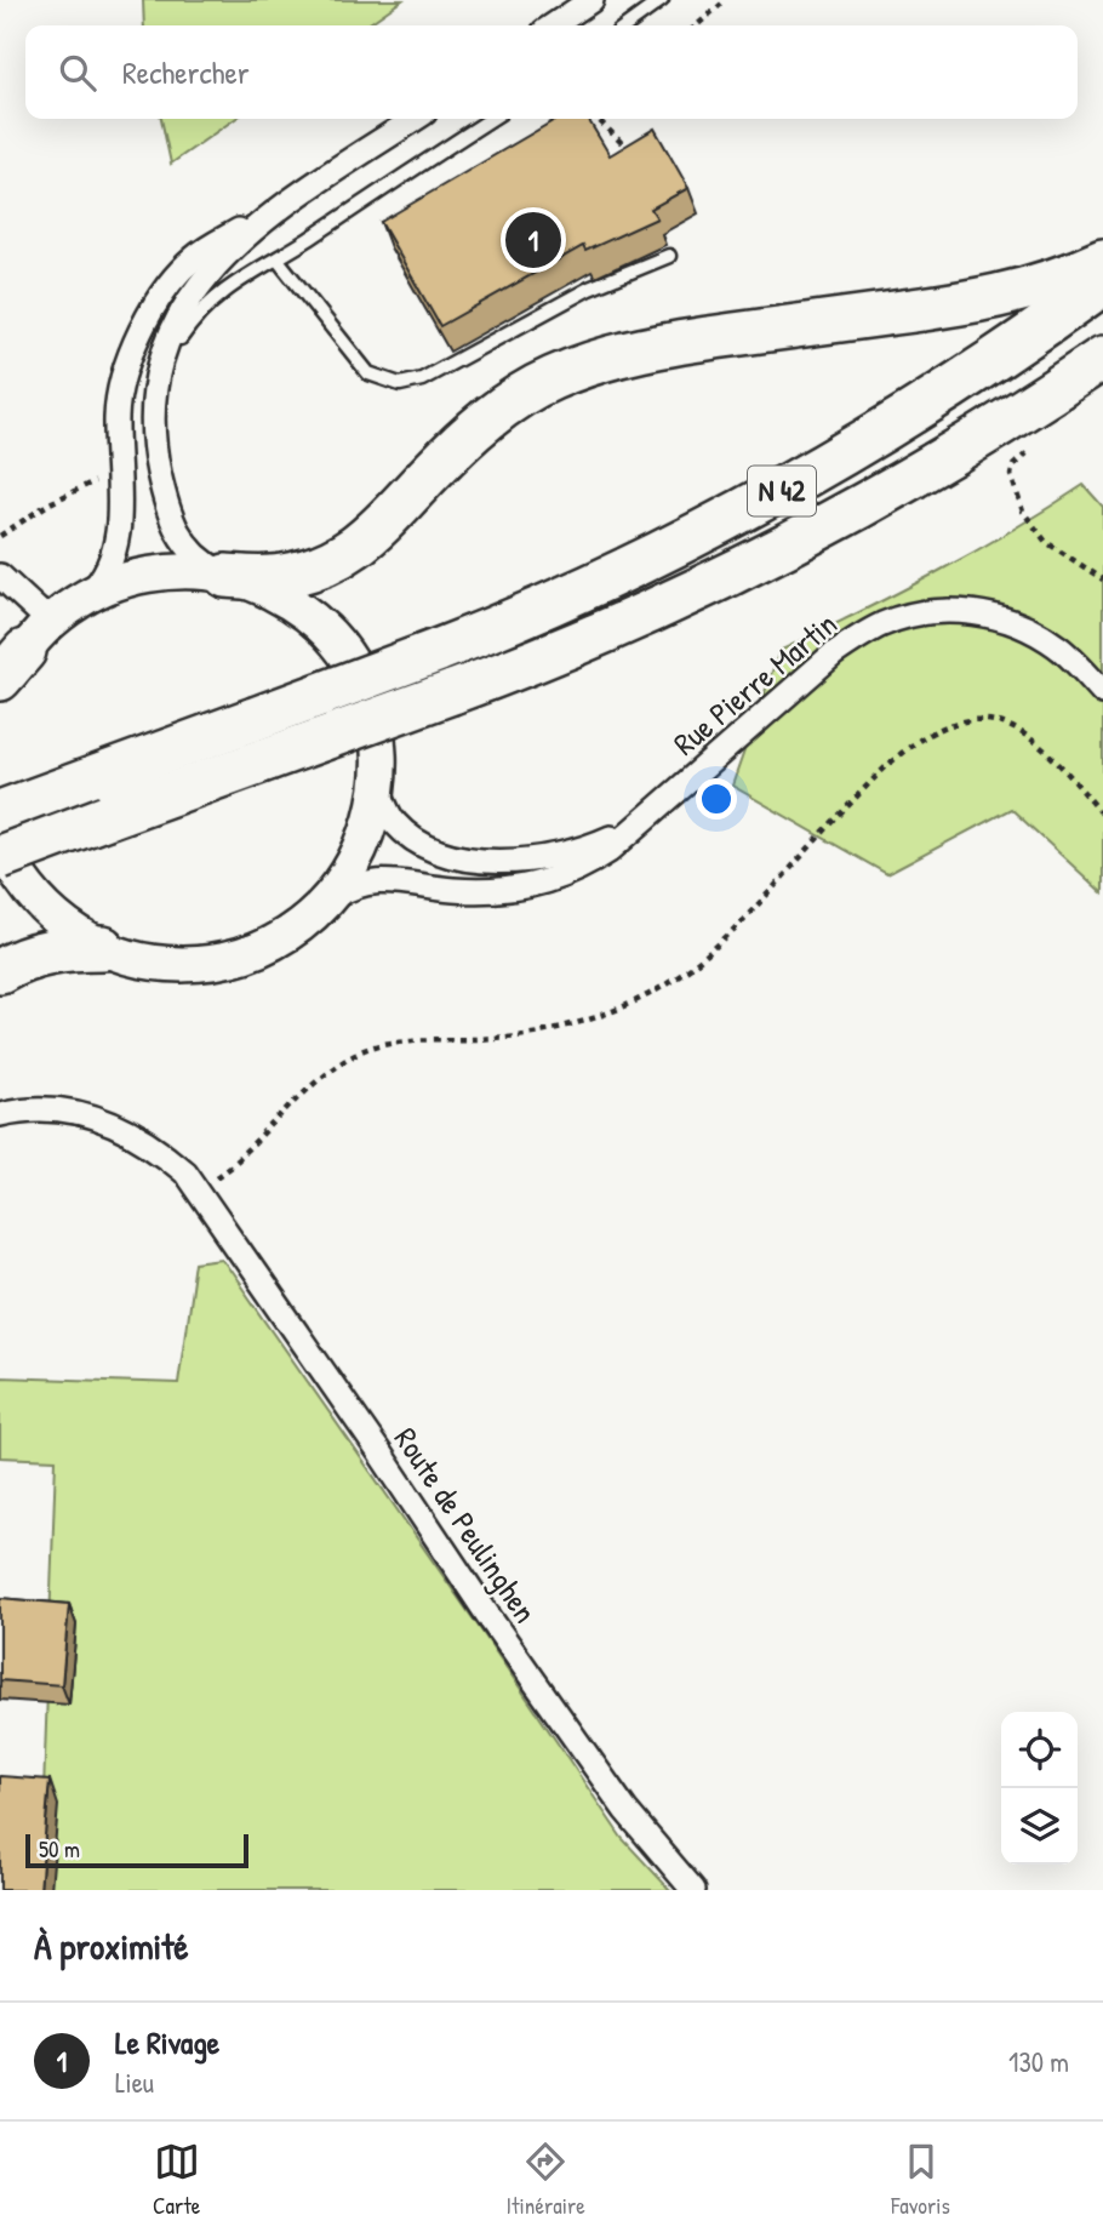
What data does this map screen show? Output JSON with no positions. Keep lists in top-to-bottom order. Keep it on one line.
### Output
{"streets":{"highway":["N 42"],"street":["Rue Pierre Martin","Route de Peulinghen"]},"scale_bar":"50 m","page":{"search":"Rechercher","pins":"1","scale":"50 m","heading":"À proximité","list":[{"mark":"1","name":"Le Rivage","note":"Lieu","value":"130 m"}],"nav":["Carte","Itinéraire","Favoris"]}}
